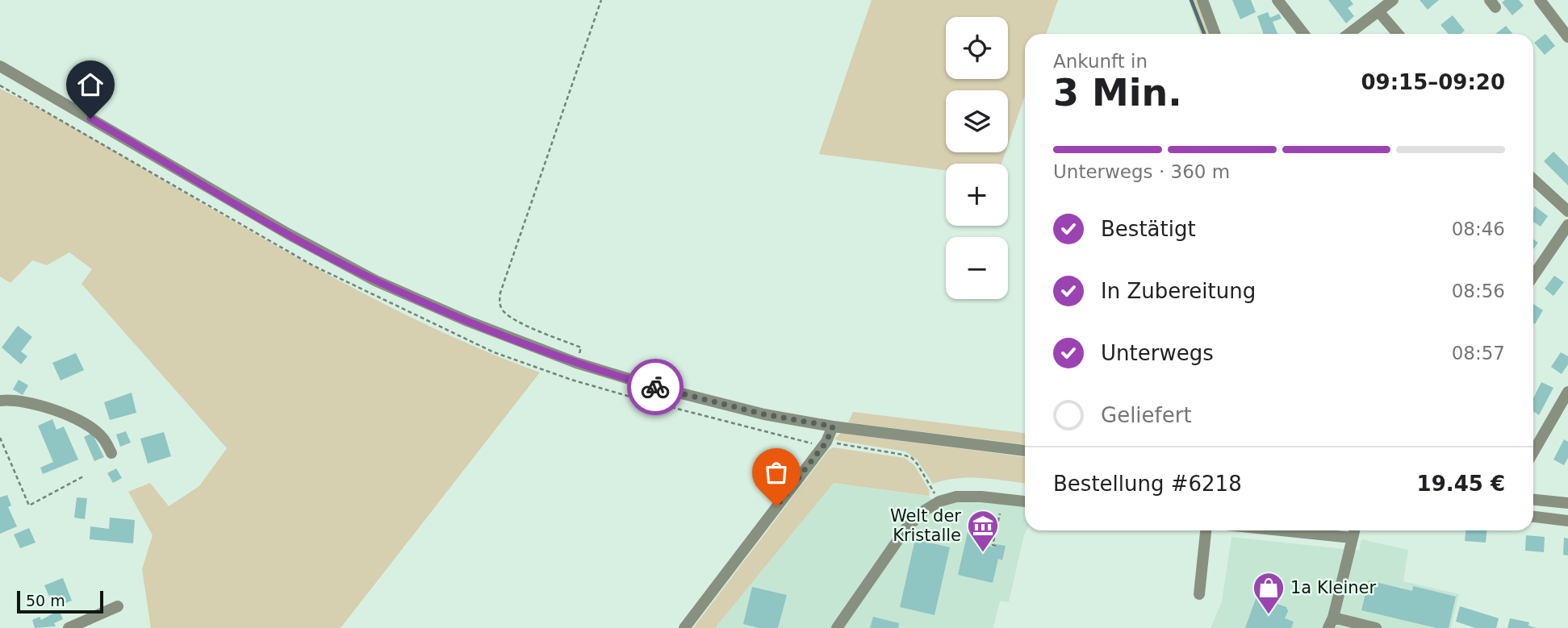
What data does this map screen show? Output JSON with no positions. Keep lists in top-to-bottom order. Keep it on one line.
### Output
{"places":{"museum":["Welt der Kristalle"],"shop":["1a Kleiner"]},"scale_bar":"50 m","page":{"map_buttons":["+","−"],"heading":["3 Min.","Ankunft in","09:15–09:20"],"panel":["Bestellung #6218","19.45 €"],"bar":"Unterwegs · 360 m","list":[["Bestätigt","08:46"],["In Zubereitung","08:56"],["Unterwegs","08:57"],"Geliefert"],"scale":"50 m"}}
